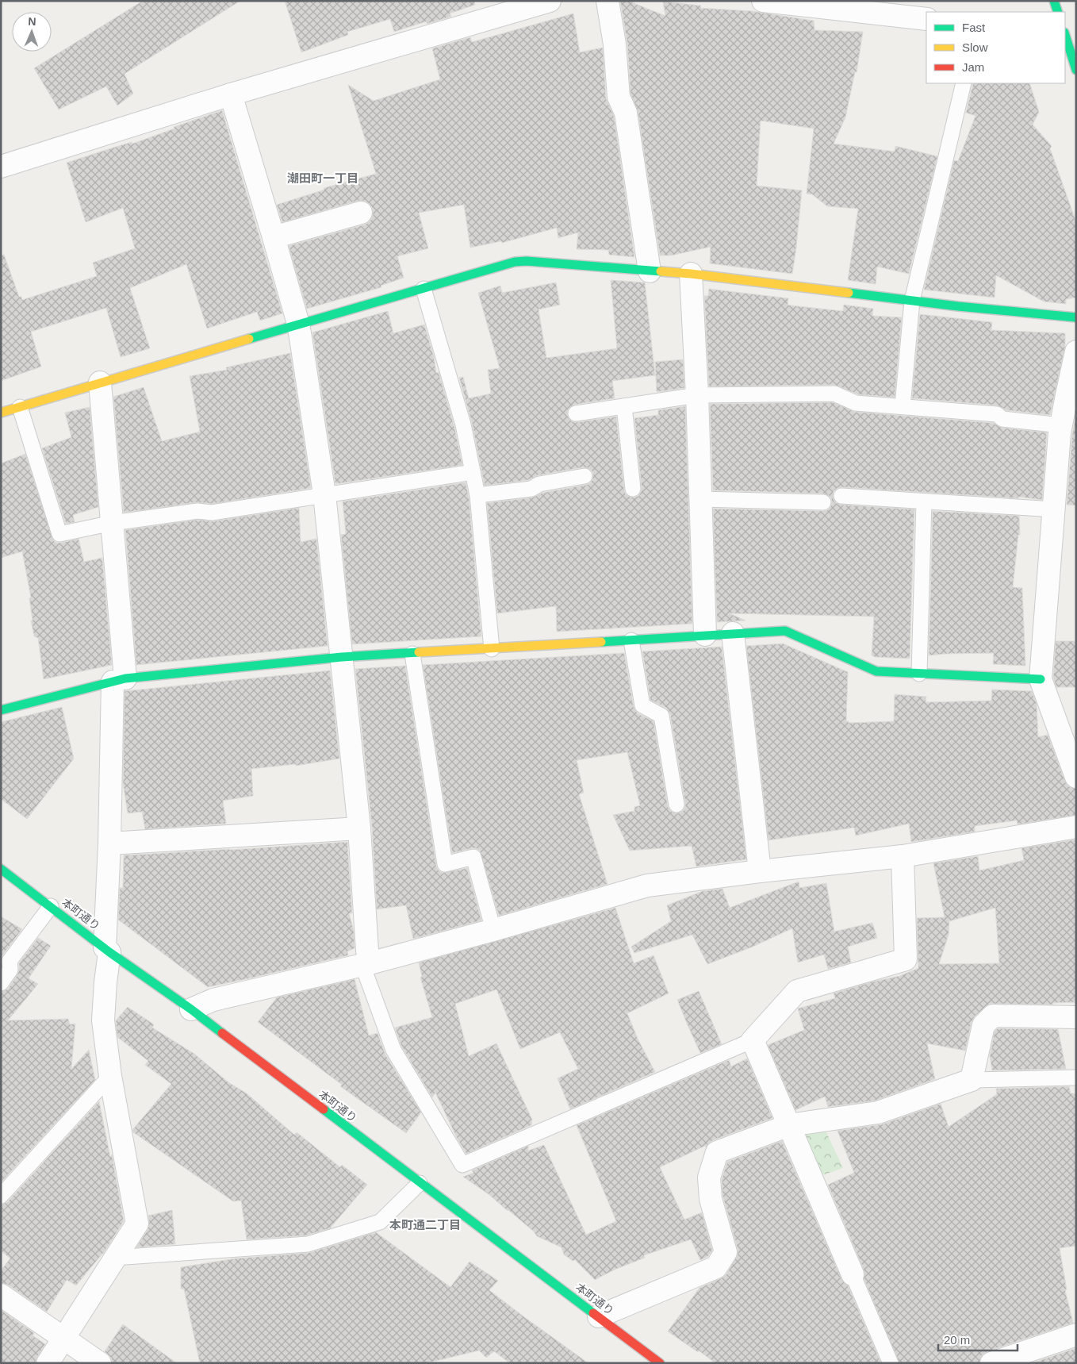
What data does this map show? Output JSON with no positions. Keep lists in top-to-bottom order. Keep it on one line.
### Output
{"streets":{"street":["本町通り"]},"districts":["潮田町一丁目","本町通二丁目"],"legend":["Fast","Slow","Jam"],"scale_bar":"20 m","north":"top"}
